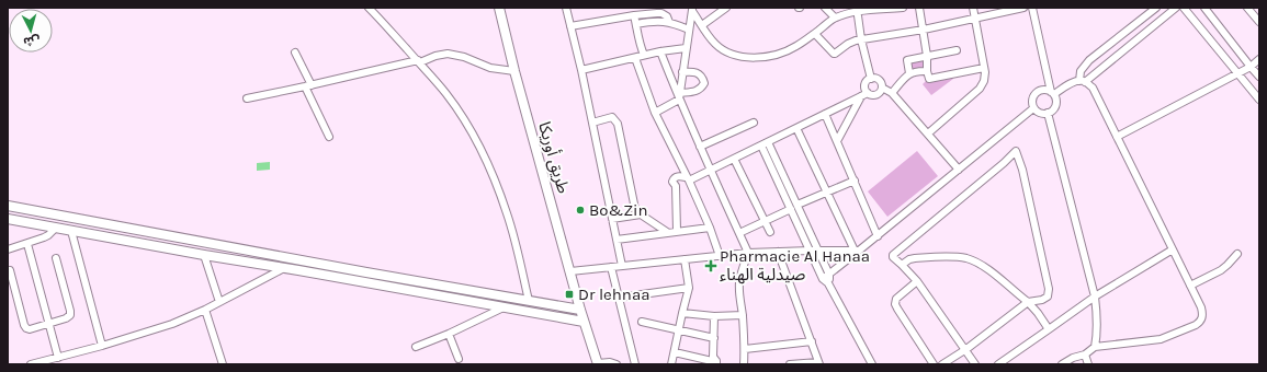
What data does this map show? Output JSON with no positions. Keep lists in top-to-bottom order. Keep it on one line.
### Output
{"streets":{"street":["طريق أوريكا"]},"places":{"other":["Bo&Zin"],"health":["Pharmacie Al Hanaa صيدلية الهناء"],"transit":["Dr lehnaa"]},"north":"bottom"}
